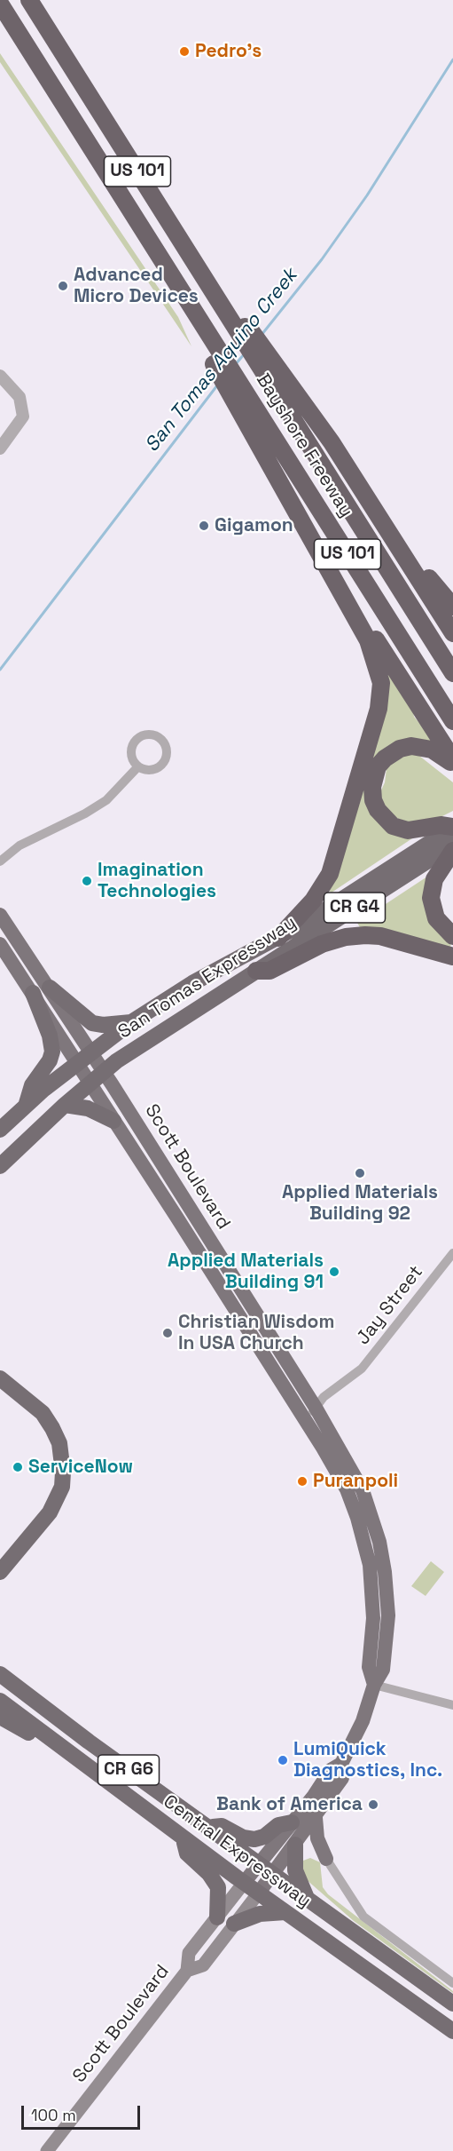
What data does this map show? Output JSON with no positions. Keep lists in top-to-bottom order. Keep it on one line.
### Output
{"streets":{"highway":["US 101","Bayshore Freeway","CR G4","San Tomas Expressway","CR G6","Central Expressway"],"main road":["Scott Boulevard"],"street":["Jay Street"]},"crossings":[["San Tomas Expressway","Scott Boulevard"],["Scott Boulevard","Jay Street"],["Scott Boulevard","Central Expressway"]],"water":["San Tomas Aquino Creek"],"places":["Pedro’s","Advanced Micro Devices","Gigamon","Imagination Technologies","Applied Materials Building 92","Applied Materials Building 91","Christian Wisdom In USA Church","ServiceNow","Puranpoli","LumiQuick Diagnostics, Inc.","Bank of America"],"scale_bar":"100 m"}
